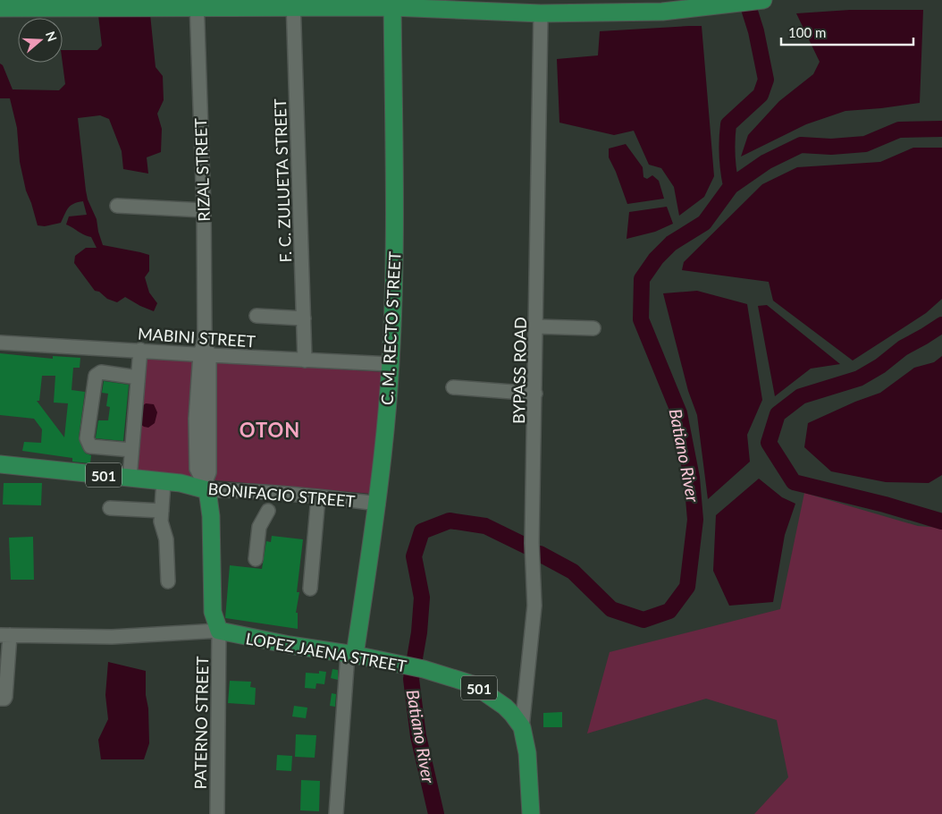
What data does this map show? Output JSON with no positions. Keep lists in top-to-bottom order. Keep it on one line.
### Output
{"streets":{"main road":["RIZAL STREET","C. M. RECTO STREET","501","BONIFACIO STREET","LOPEZ JAENA STREET"],"street":["F. C. ZULUETA STREET","MABINI STREET","BYPASS ROAD","PATERNO STREET"]},"crossings":[["RIZAL STREET","MABINI STREET"],["RIZAL STREET","BONIFACIO STREET"],["RIZAL STREET","LOPEZ JAENA STREET"],["RIZAL STREET","PATERNO STREET"],["F. C. ZULUETA STREET","MABINI STREET"],["C. M. RECTO STREET","MABINI STREET"],["C. M. RECTO STREET","BONIFACIO STREET"],["C. M. RECTO STREET","LOPEZ JAENA STREET"],["BYPASS ROAD","501"],["BYPASS ROAD","LOPEZ JAENA STREET"],["501","LOPEZ JAENA STREET"],["LOPEZ JAENA STREET","PATERNO STREET"]],"districts":["OTON"],"water":["Batiano River"],"scale_bar":"100 m","north":"right"}
